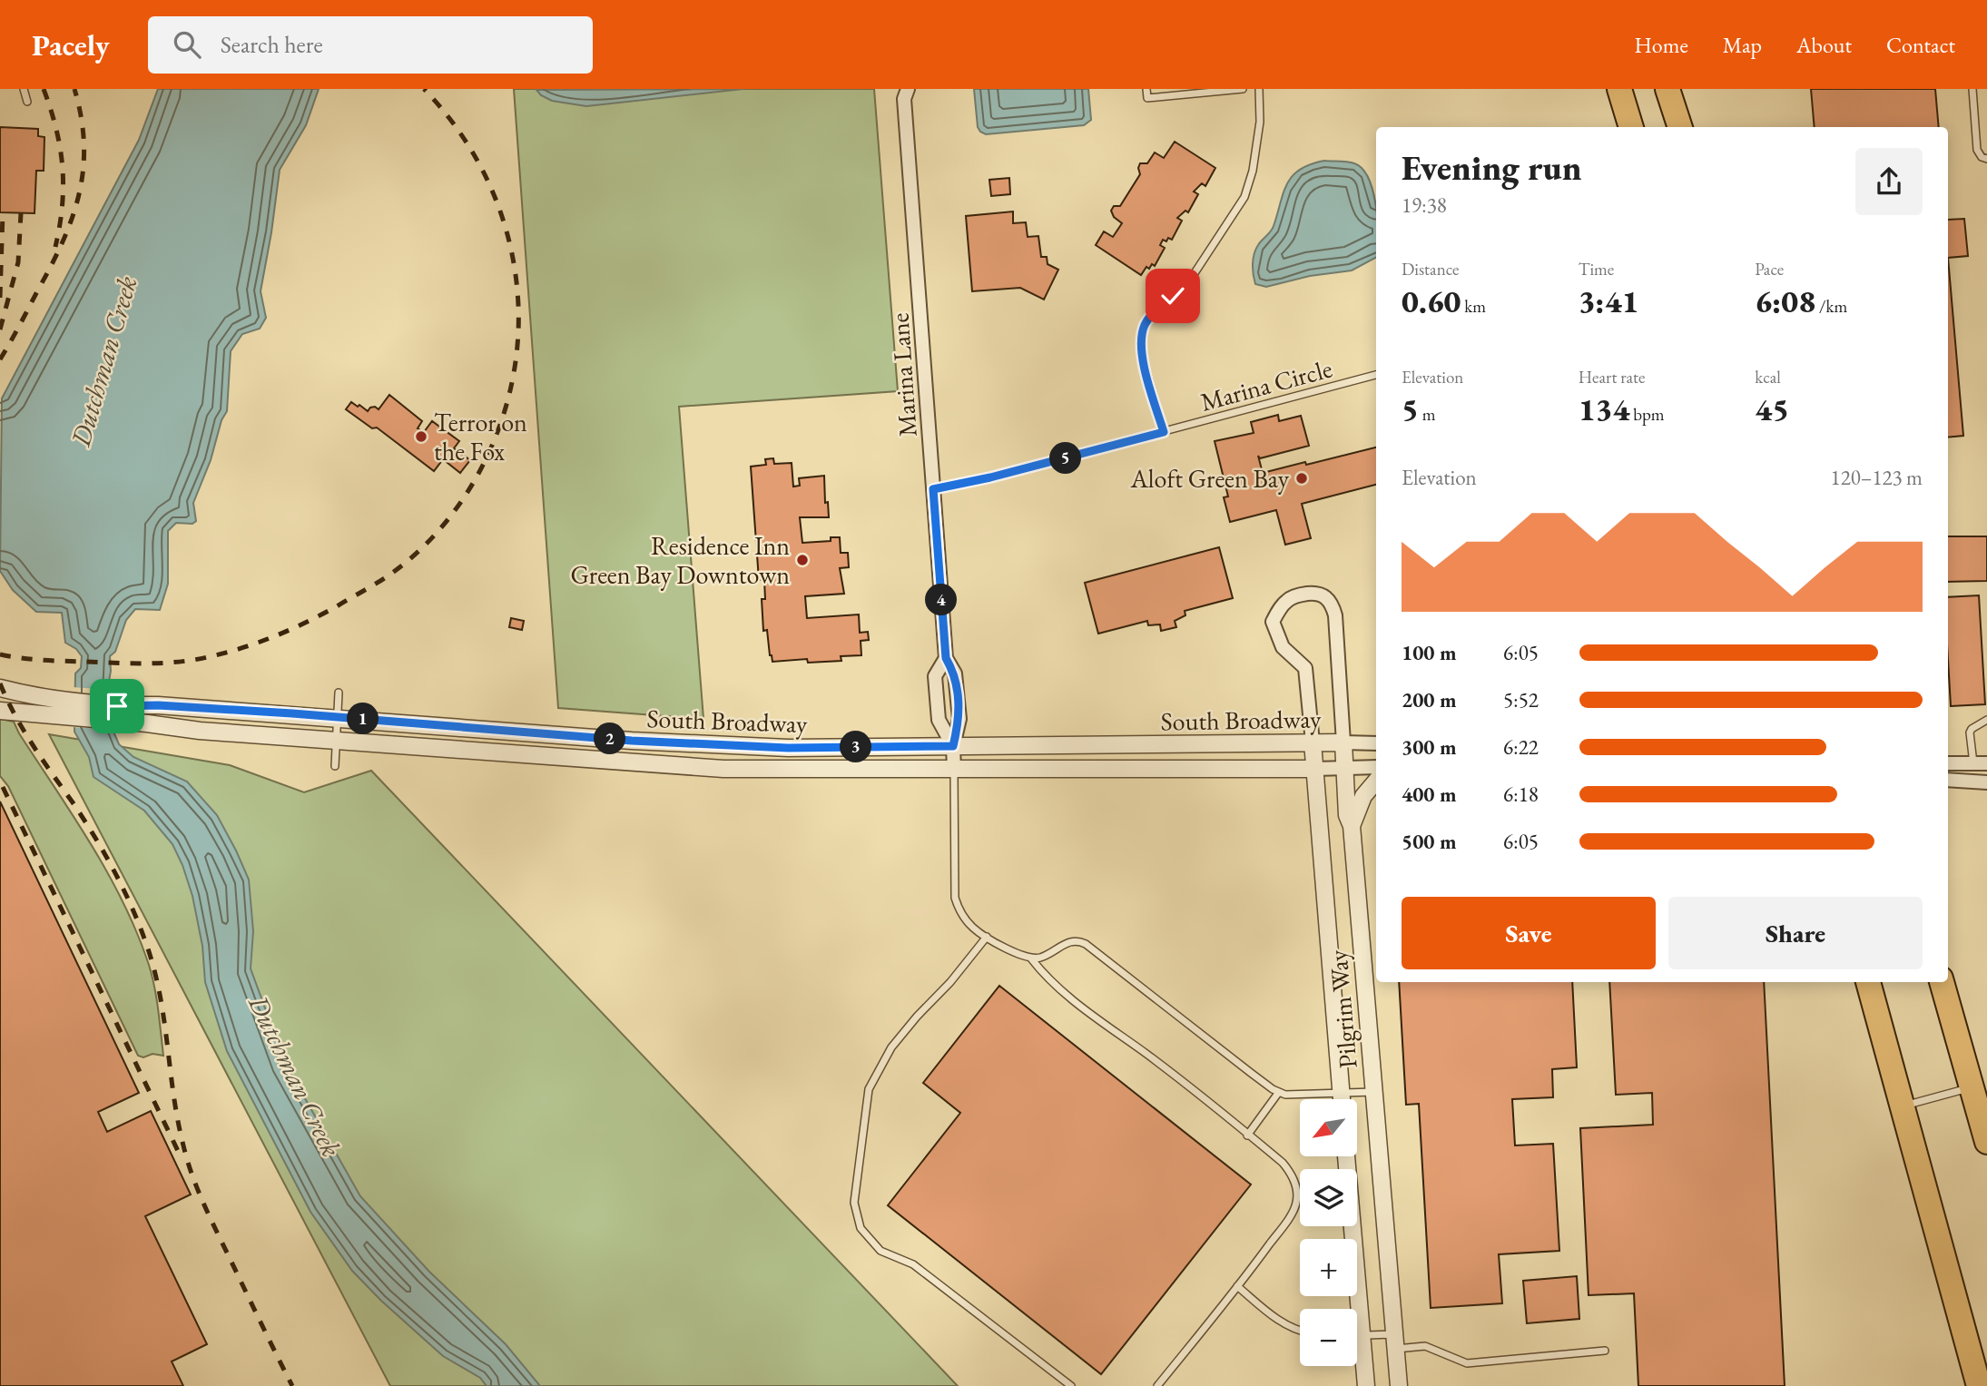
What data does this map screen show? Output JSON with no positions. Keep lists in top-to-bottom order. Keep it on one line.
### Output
{"streets":{"street":["Marina Lane","South Broadway","Pilgrim Way"],"lane":["Marina Circle"]},"crossings":[["Marina Lane","Marina Circle"],["Marina Lane","South Broadway"],["South Broadway","Pilgrim Way"]],"water":["Dutchman Creek"],"places":["Terror on the Fox","Aloft Green Bay","Residence Inn Green Bay Downtown"],"north":"bottom left","page":{"header":"Pacely","search":"Search here","nav":["Home","Map","About","Contact"],"heading":["Evening run","19:38"],"stats":[["Distance","0.60 km"],["Time","3:41"],["Pace","6:08 /km"],["Elevation","5 m"],["Heart rate","134 bpm"],["kcal","45"]],"pins":["5","4","1","2","3"],"chart":["Elevation","120–123 m"],"list":[{"name":"100 m","note":"6:05"},{"name":"200 m","note":"5:52"},{"name":"300 m","note":"6:22"},{"name":"400 m","note":"6:18"},{"name":"500 m","note":"6:05"}],"buttons":["Save","Share"],"map_buttons":["+","−"]}}
